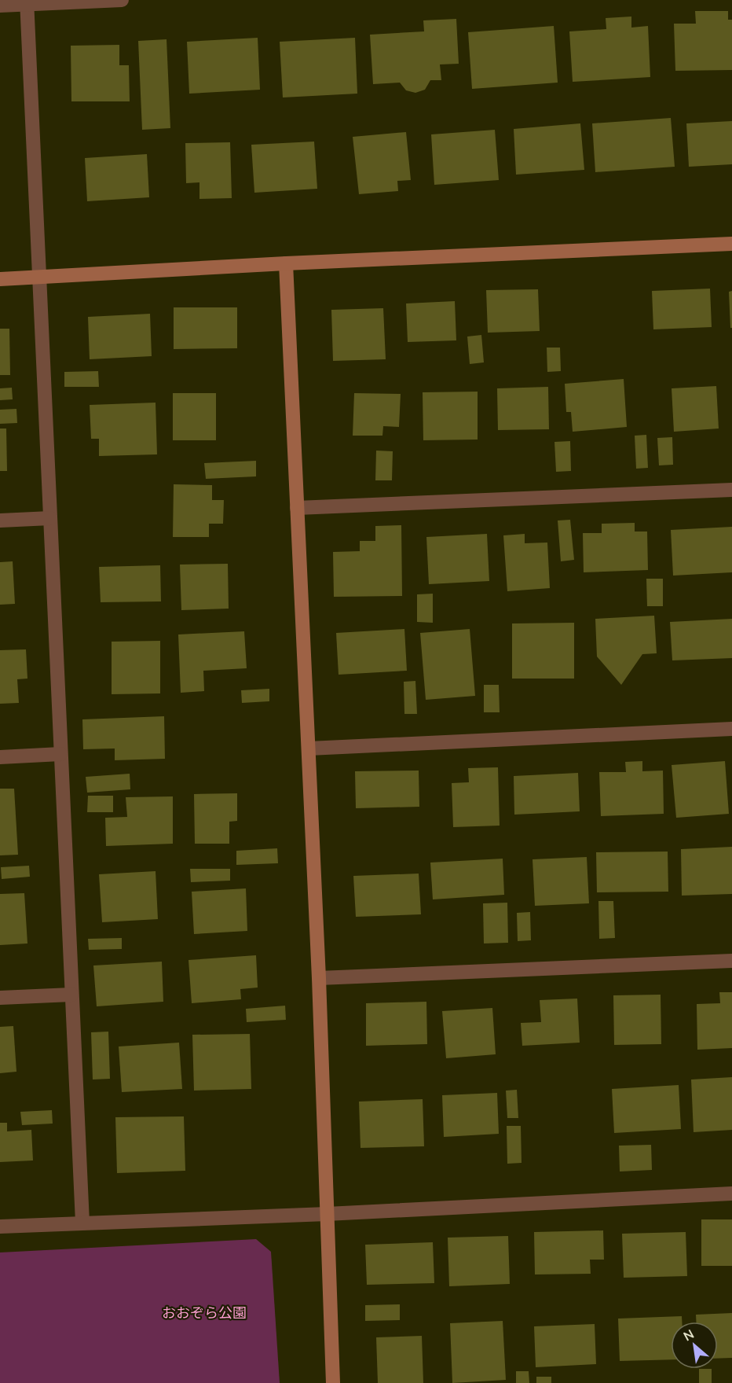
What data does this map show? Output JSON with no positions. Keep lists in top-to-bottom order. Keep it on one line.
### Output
{"parks":["おおぞら公園"],"north":"top left"}
